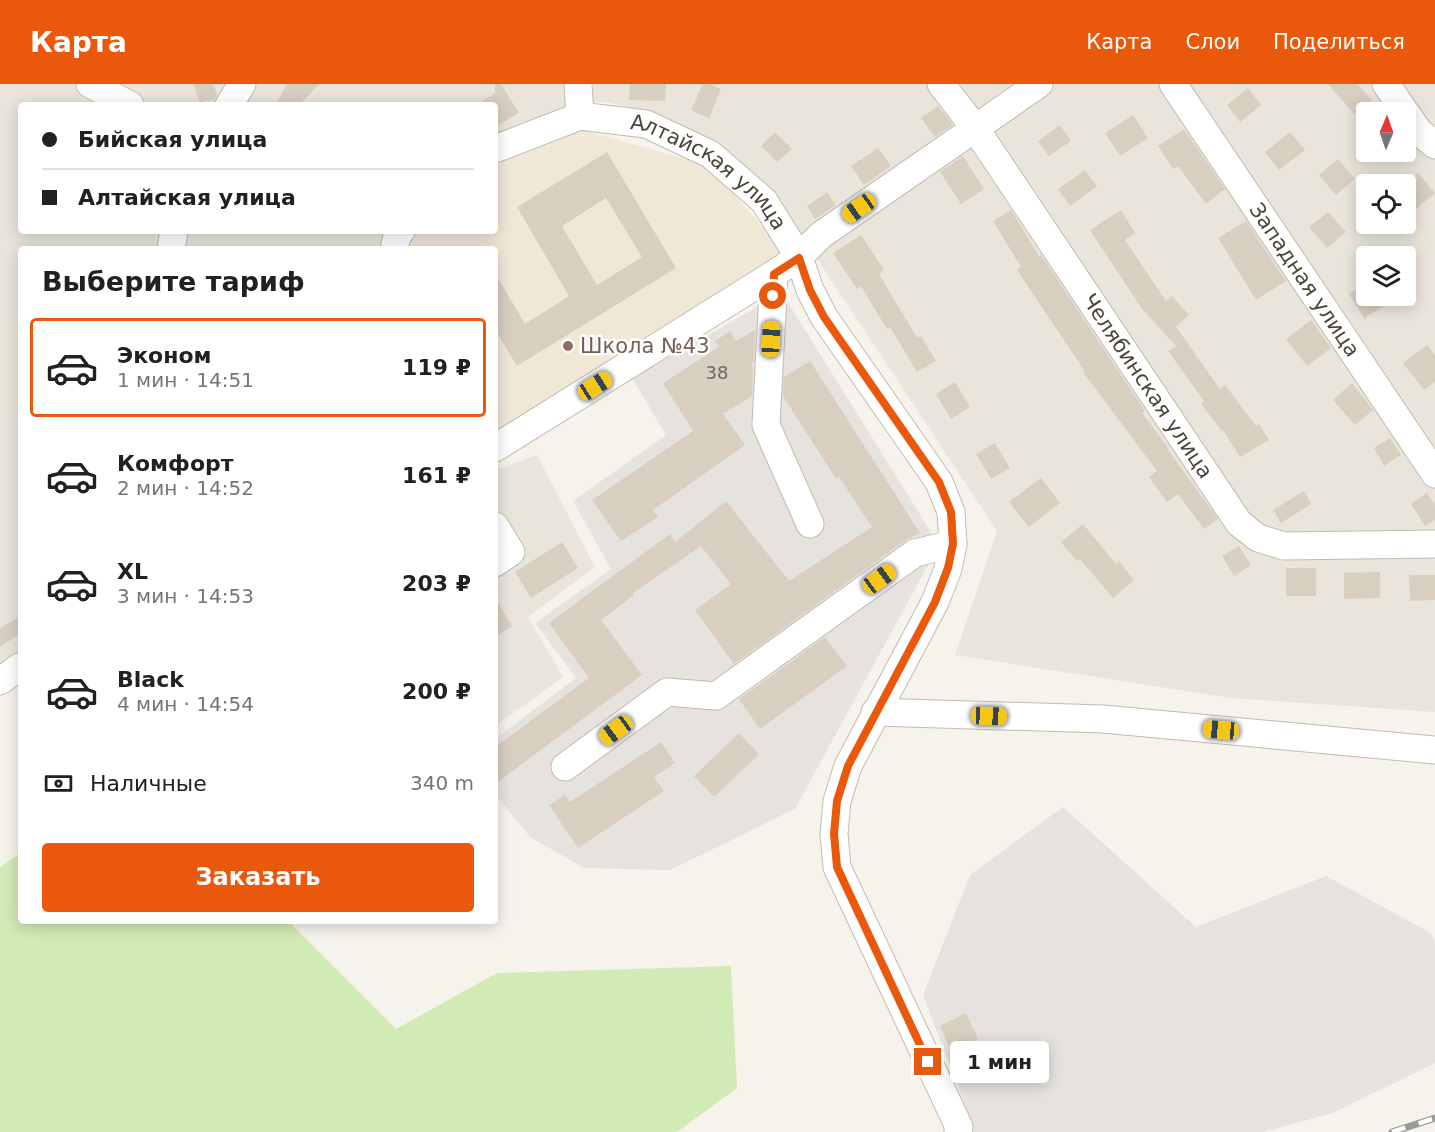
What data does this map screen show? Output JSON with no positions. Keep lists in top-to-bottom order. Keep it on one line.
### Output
{"streets":{"street":["Алтайская улица","Западная улица","Челябинская улица"]},"places":["Школа №43"],"house_numbers":["38"],"north":"top","page":{"header":"Карта","nav":["Карта","Слои","Поделиться"],"banner":["Бийская улица","Алтайская улица"],"heading":"Выберите тариф","list":[{"name":"Эконом","note":"1 мин · 14:51","value":"119 ₽"},{"name":"Комфорт","note":"2 мин · 14:52","value":"161 ₽"},{"name":"XL","note":"3 мин · 14:53","value":"203 ₽"},{"name":"Black","note":"4 мин · 14:54","value":"200 ₽"}],"pay":["Наличные","340 m"],"buttons":"Заказать","bubble":"1 мин"}}
